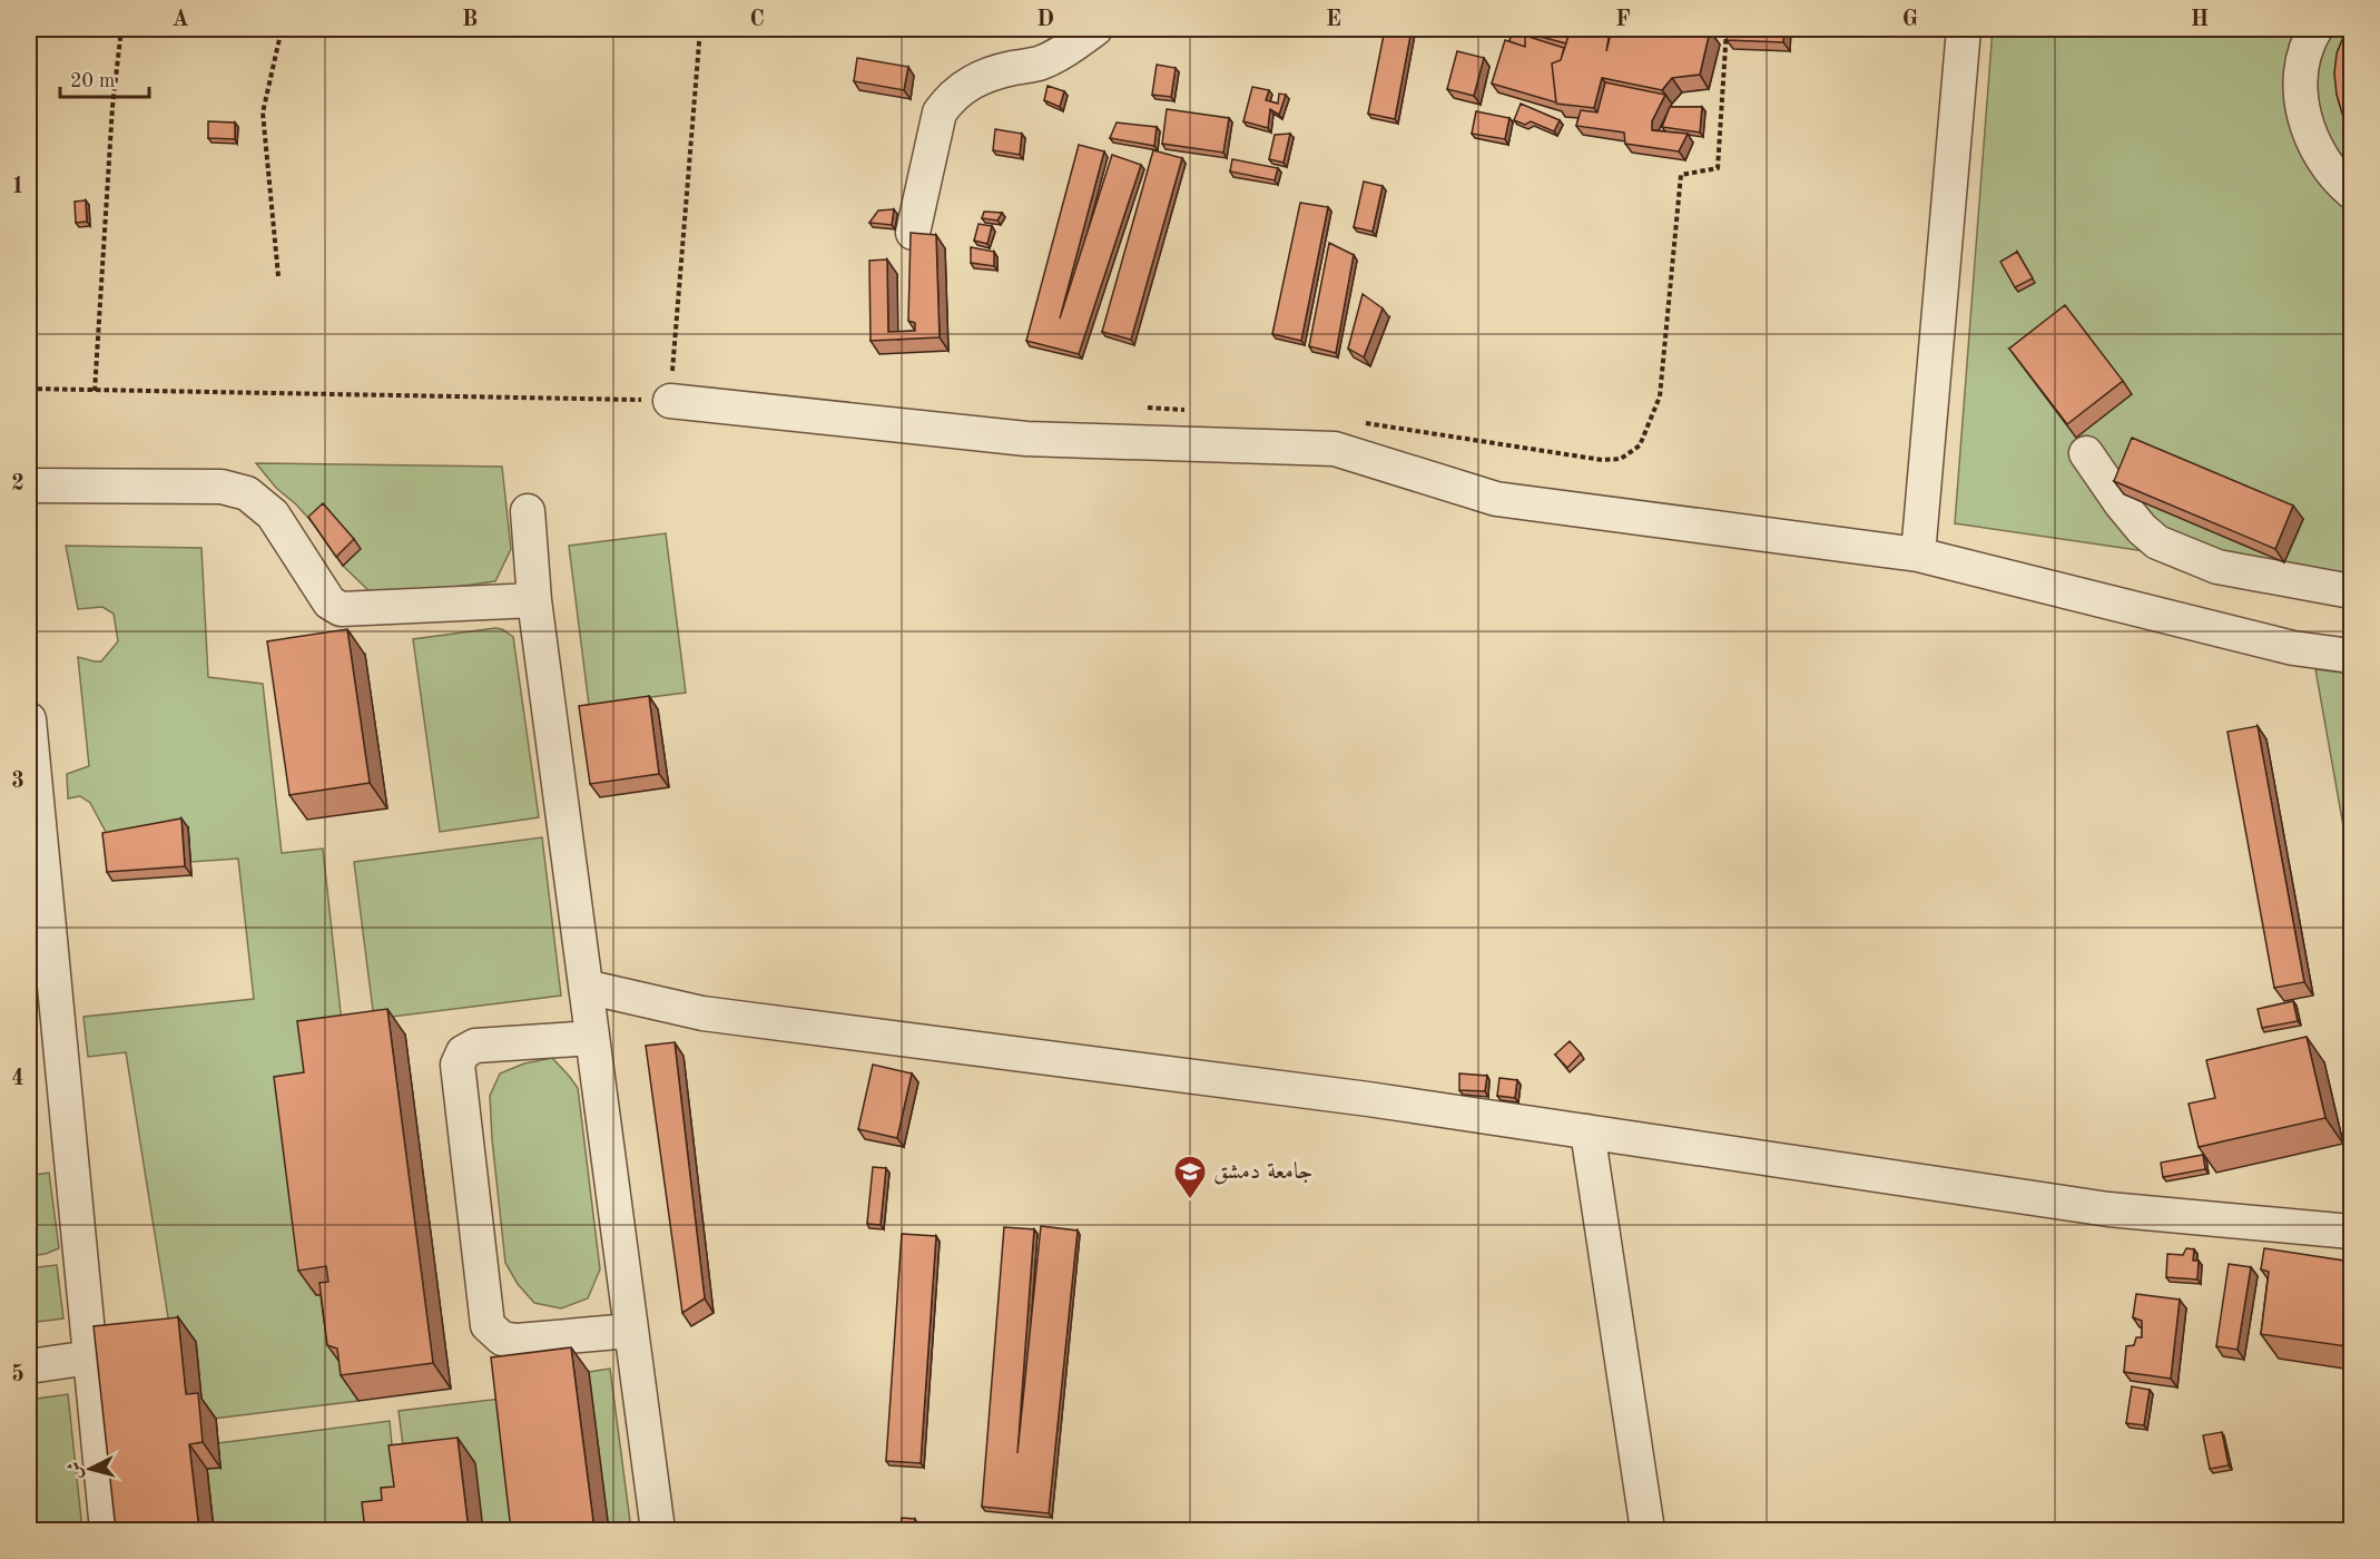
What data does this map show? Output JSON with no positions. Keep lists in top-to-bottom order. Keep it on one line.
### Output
{"places":{"school or university":["جامعة دمشق"]},"scale_bar":"20 m","north":"left","grid":{"columns":["A","B","C","D","E","F","G","H"],"rows":["1","2","3","4","5"]}}
